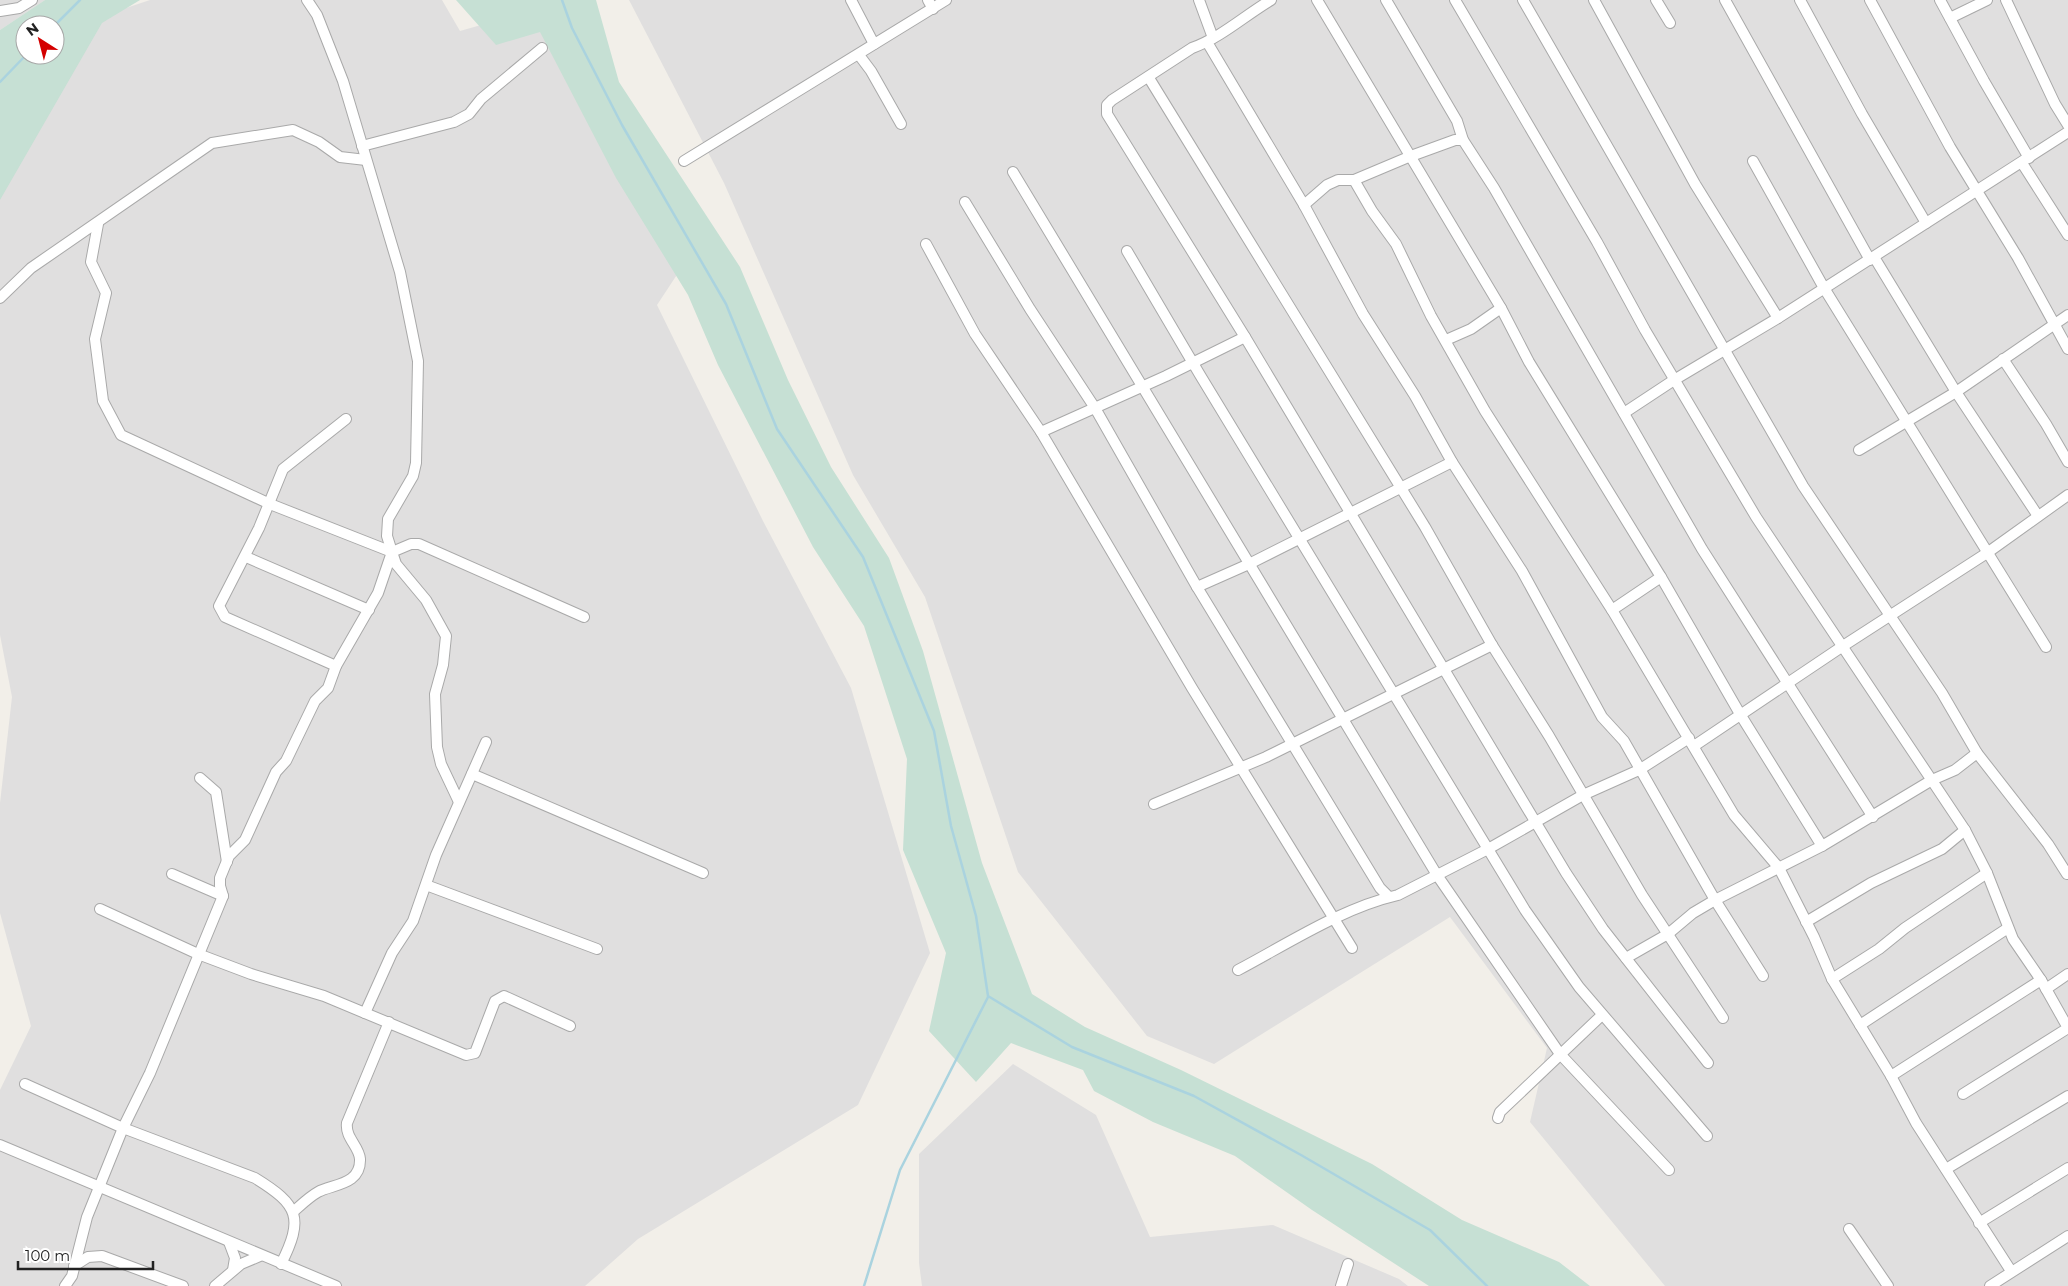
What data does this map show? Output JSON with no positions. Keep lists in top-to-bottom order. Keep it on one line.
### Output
{"scale_bar":"100 m","north":"top left"}
